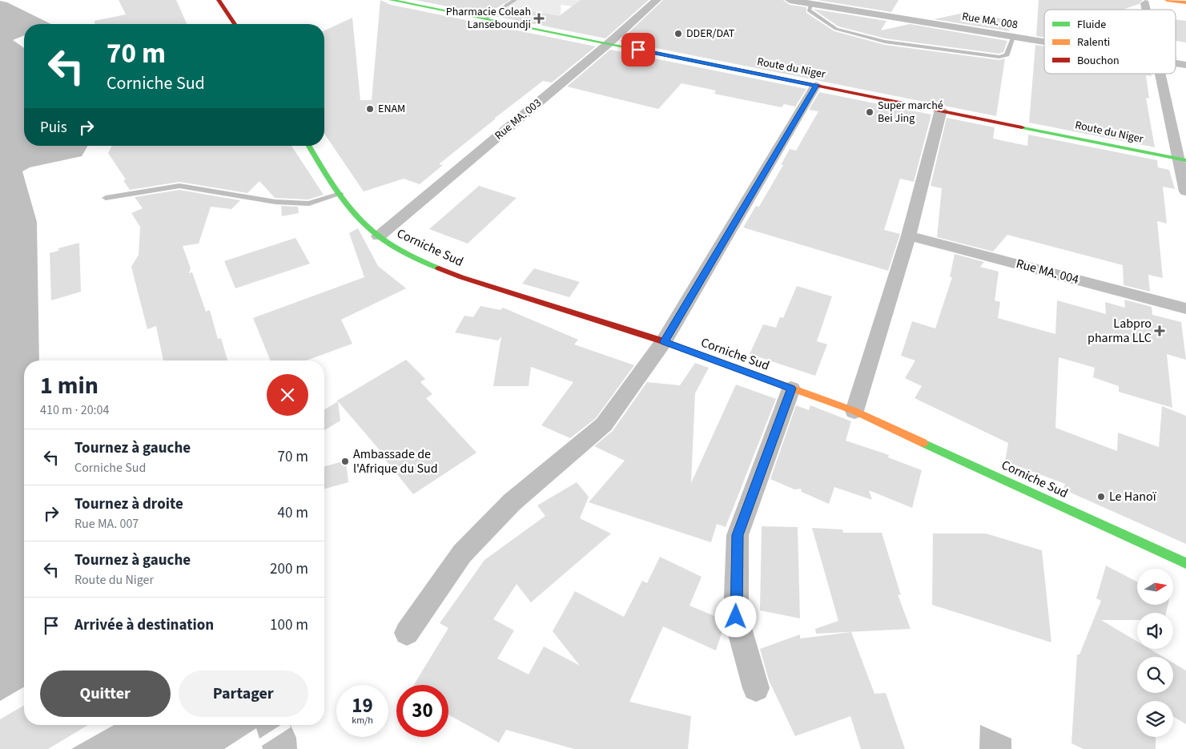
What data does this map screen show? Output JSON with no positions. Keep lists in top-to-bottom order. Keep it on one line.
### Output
{"streets":{"main road":["Route du Niger","Corniche Sud"],"street":["Rue MA. 008","Rue MA. 003","Rue MA. 004"]},"crossings":[["Route du Niger","Rue MA. 003"],["Rue MA. 003","Corniche Sud"]],"places":{"health":["Pharmacie Coleah Lanseboundji","Labpro pharma LLC"],"other":["DDER/DAT","ENAM","Super marché Bei Jing","Ambassade de l'Afrique du Sud","Le Hanoï"]},"legend":["Fluide","Ralenti","Bouchon"],"north":"right","page":{"turn":["70 m","Corniche Sud"],"then":"Puis","heading":["1 min","410 m · 20:04"],"list":[{"name":"Tournez à gauche","note":"Corniche Sud","value":"70 m"},{"name":"Tournez à droite","note":"Rue MA. 007","value":"40 m"},{"name":"Tournez à gauche","note":"Route du Niger","value":"200 m"},{"name":"Arrivée à destination","value":"100 m"}],"buttons":["Quitter","Partager"],"speed":"19 km/h","limit":"30"}}
